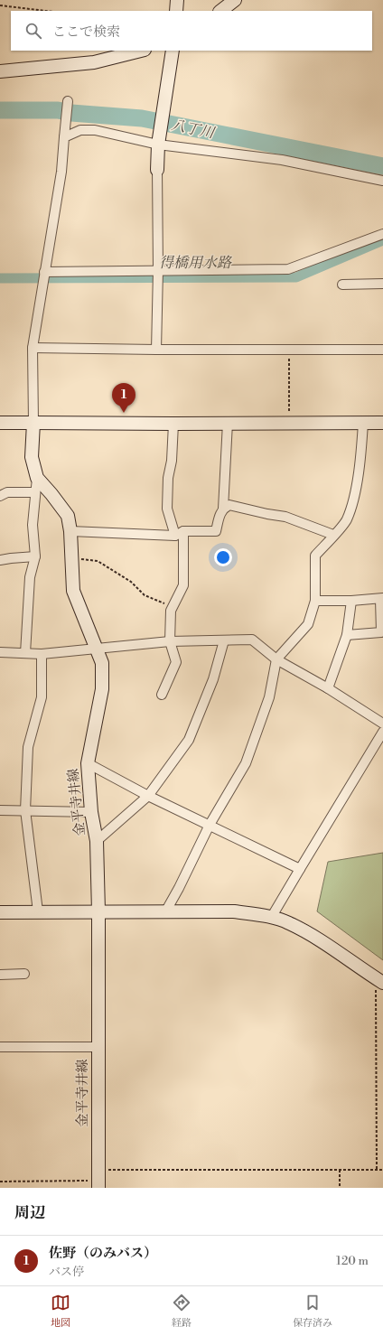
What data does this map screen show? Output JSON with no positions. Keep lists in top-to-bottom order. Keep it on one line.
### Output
{"streets":{"street":["金平寺井線"]},"water":["八丁川","得橋用水路"],"page":{"search":"ここで検索","pins":"1","heading":"周辺","list":[{"mark":"1","name":"佐野（のみバス）","note":"バス停","value":"120 m"}],"nav":["地図","経路","保存済み"]}}
